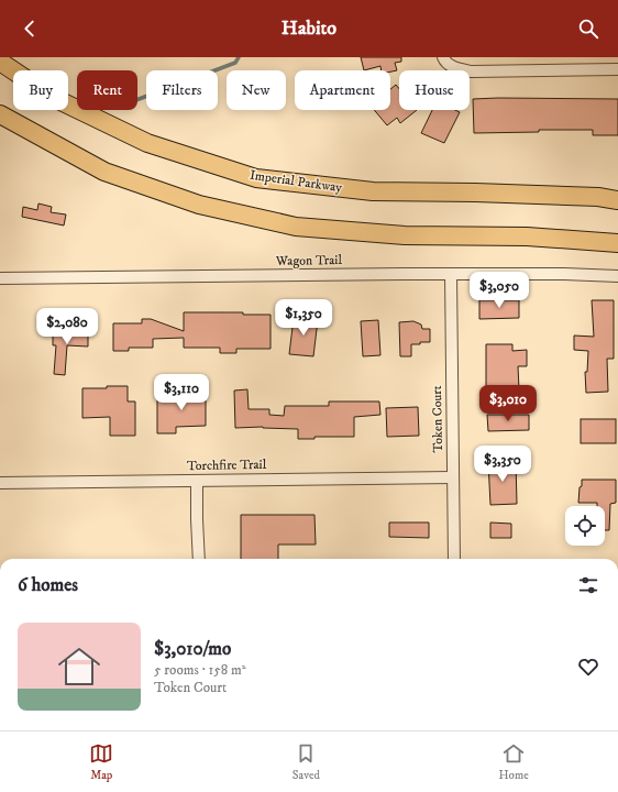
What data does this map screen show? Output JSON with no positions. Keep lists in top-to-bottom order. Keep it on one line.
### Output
{"streets":{"main road":["Imperial Parkway"],"street":["Wagon Trail","Token Court","Torchfire Trail"]},"crossings":[["Wagon Trail","Token Court"],["Token Court","Torchfire Trail"]],"page":{"header":"Habito","chip":["Buy","Rent","Filters","New","Apartment","House"],"price":["$3,050","$1,350","$2,080","$3,110","$3,010","$3,350"],"heading":"6 homes","list":[{"name":"$3,010/mo","note":"5 rooms · 158 m² · Token Court"}],"tabs":["Map","Saved","Home"]}}
